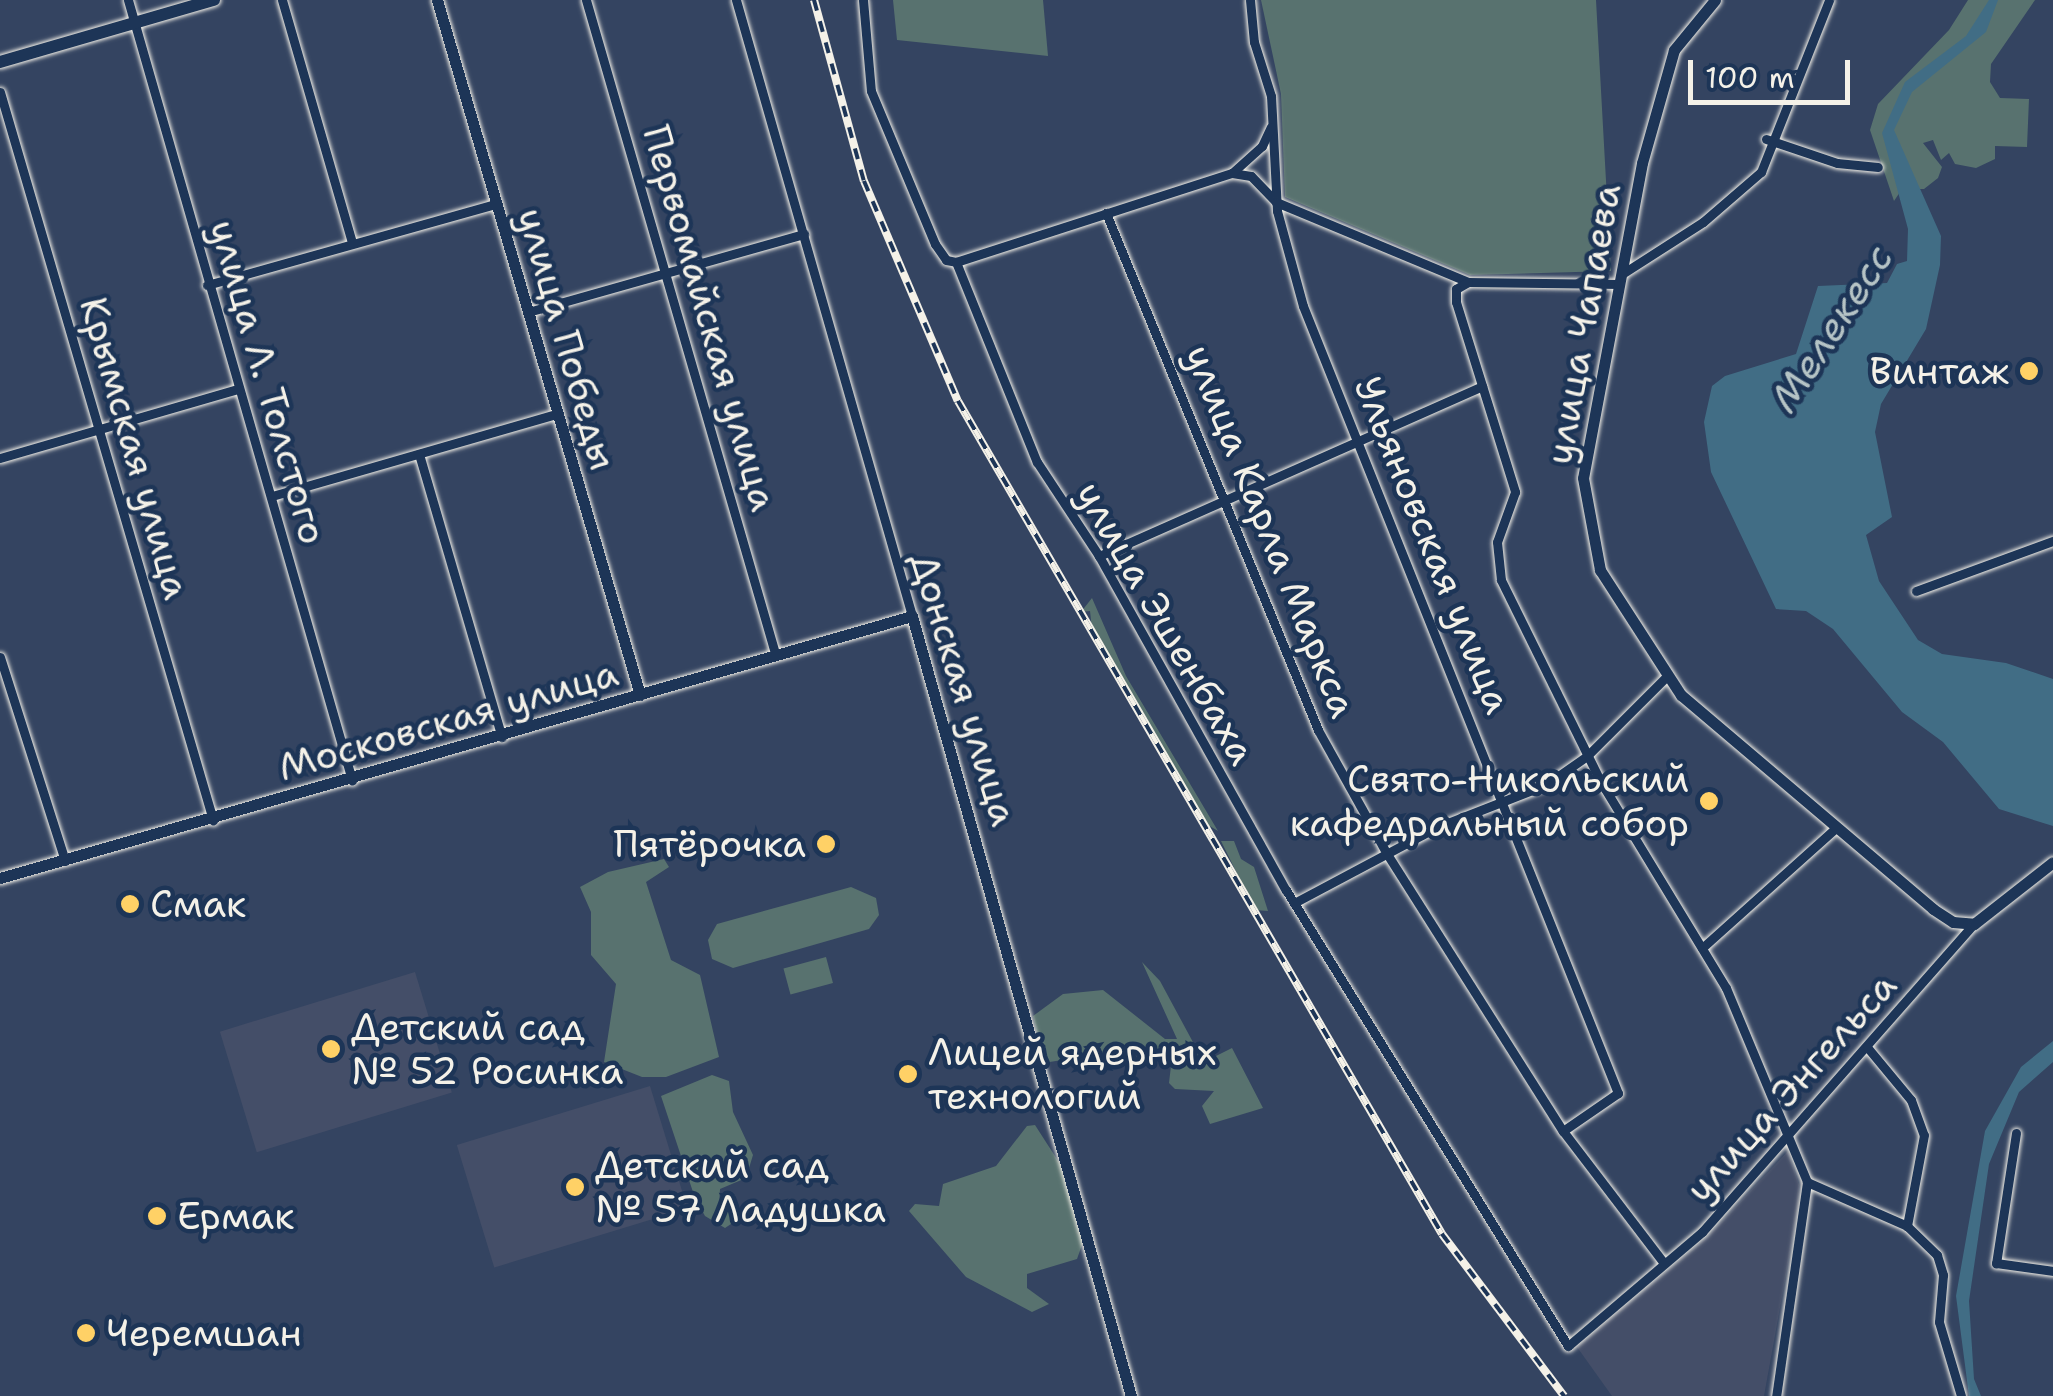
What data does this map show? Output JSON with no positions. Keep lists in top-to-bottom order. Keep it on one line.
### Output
{"streets":{"street":["Первомайская улица","улица Чапаева","улица Победы","улица Л. Толстого","Крымская улица","улица Карла Маркса","Ульяновская улица","улица Эшенбаха","Донская улица","Московская улица","улица Энгельса"]},"crossings":[["Первомайская улица","Московская улица"],["улица Чапаева","улица Энгельса"],["улица Победы","Московская улица"],["улица Л. Толстого","Московская улица"],["Крымская улица","Московская улица"],["улица Карла Маркса","Ульяновская улица"],["улица Карла Маркса","улица Энгельса"],["улица Эшенбаха","улица Энгельса"],["Донская улица","Московская улица"]],"water":["Мелекесс"],"places":["Винтаж","Свято-Никольский кафедральный собор","Пятёрочка","Смак","Детский сад № 52 Росинка","Лицей ядерных технологий","Детский сад № 57 Ладушка","Ермак","Черемшан"],"scale_bar":"100 m"}
